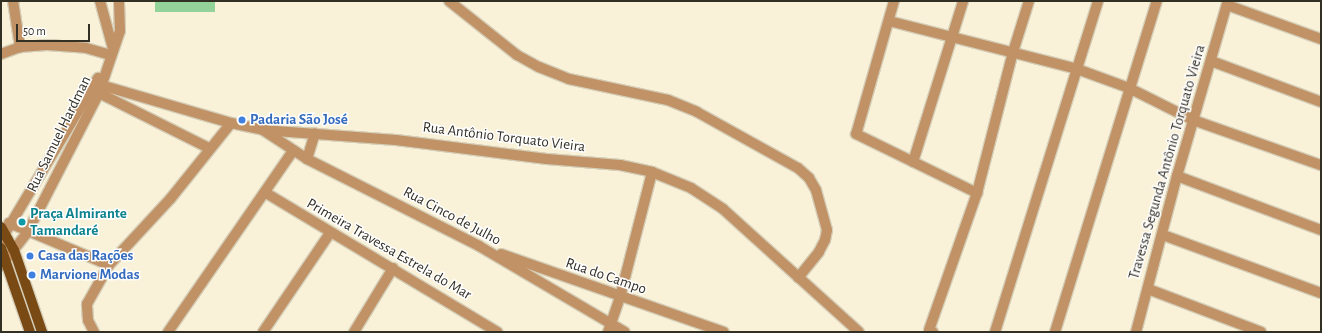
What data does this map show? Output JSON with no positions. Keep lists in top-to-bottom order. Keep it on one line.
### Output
{"streets":{"street":["Rua Samuel Hardman","Rua Antônio Torquato Vieira","Travessa Segunda Antônio Torquato Vieira","Rua Cinco de Julho","Primeira Travessa Estrela do Mar","Rua do Campo"]},"crossings":[["Rua Samuel Hardman","Rua Antônio Torquato Vieira"],["Rua Antônio Torquato Vieira","Rua Cinco de Julho"],["Rua Cinco de Julho","Rua do Campo"]],"places":["Padaria São José","Praça Almirante Tamandaré","Casa das Rações","Marvione Modas"],"scale_bar":"50 m"}
